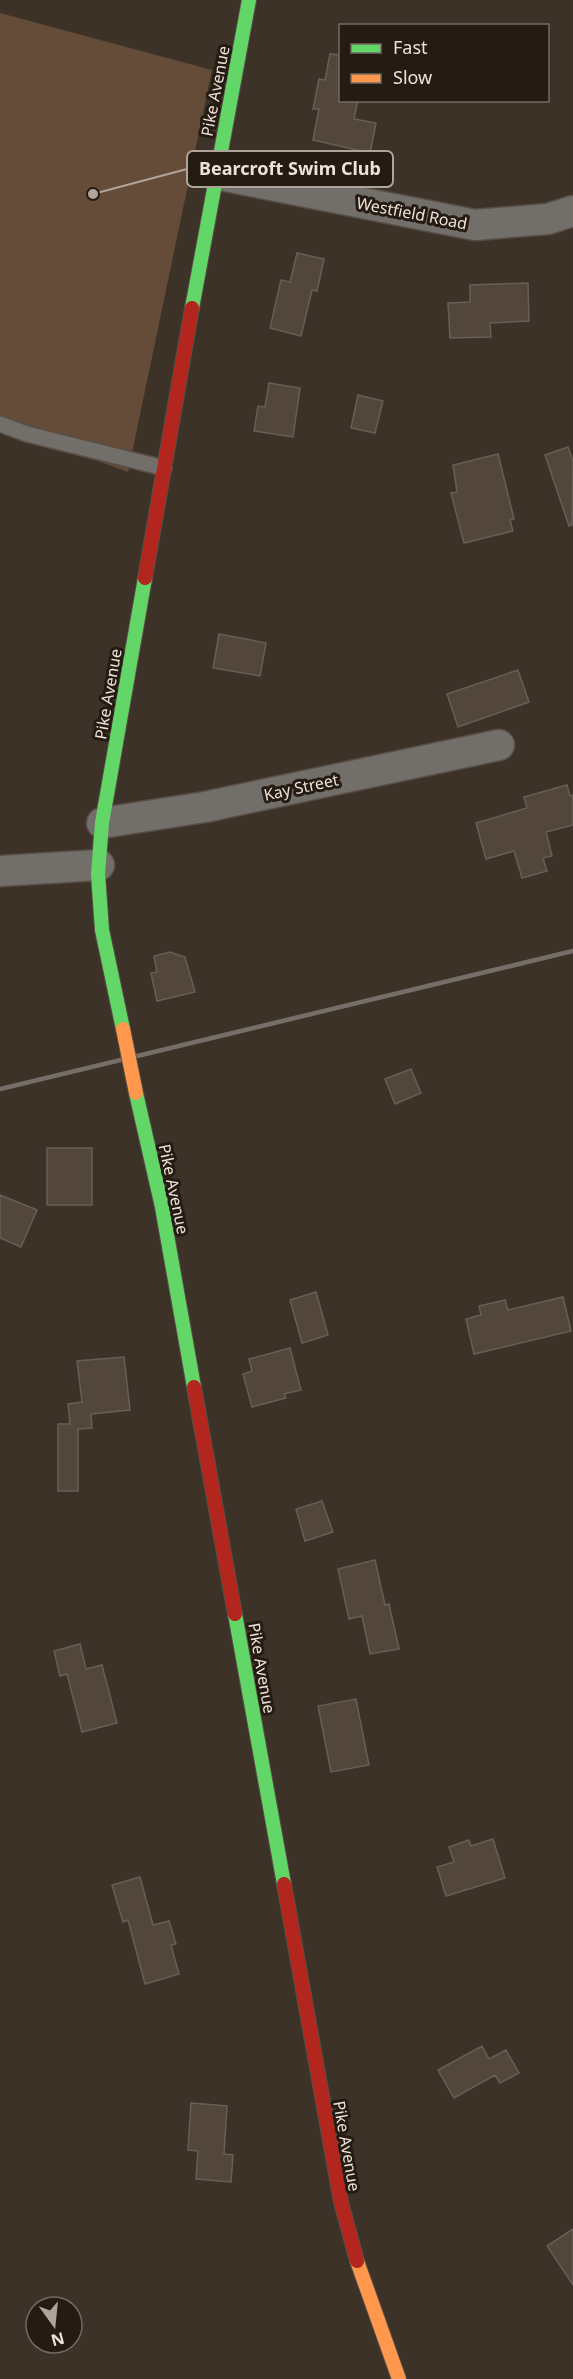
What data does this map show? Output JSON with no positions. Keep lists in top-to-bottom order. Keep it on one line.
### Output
{"streets":{"street":["Pike Avenue","Westfield Road","Kay Street"]},"crossings":[["Pike Avenue","Westfield Road"],["Pike Avenue","Kay Street"]],"places":["Bearcroft Swim Club"],"legend":["Fast","Slow"],"north":"bottom"}
